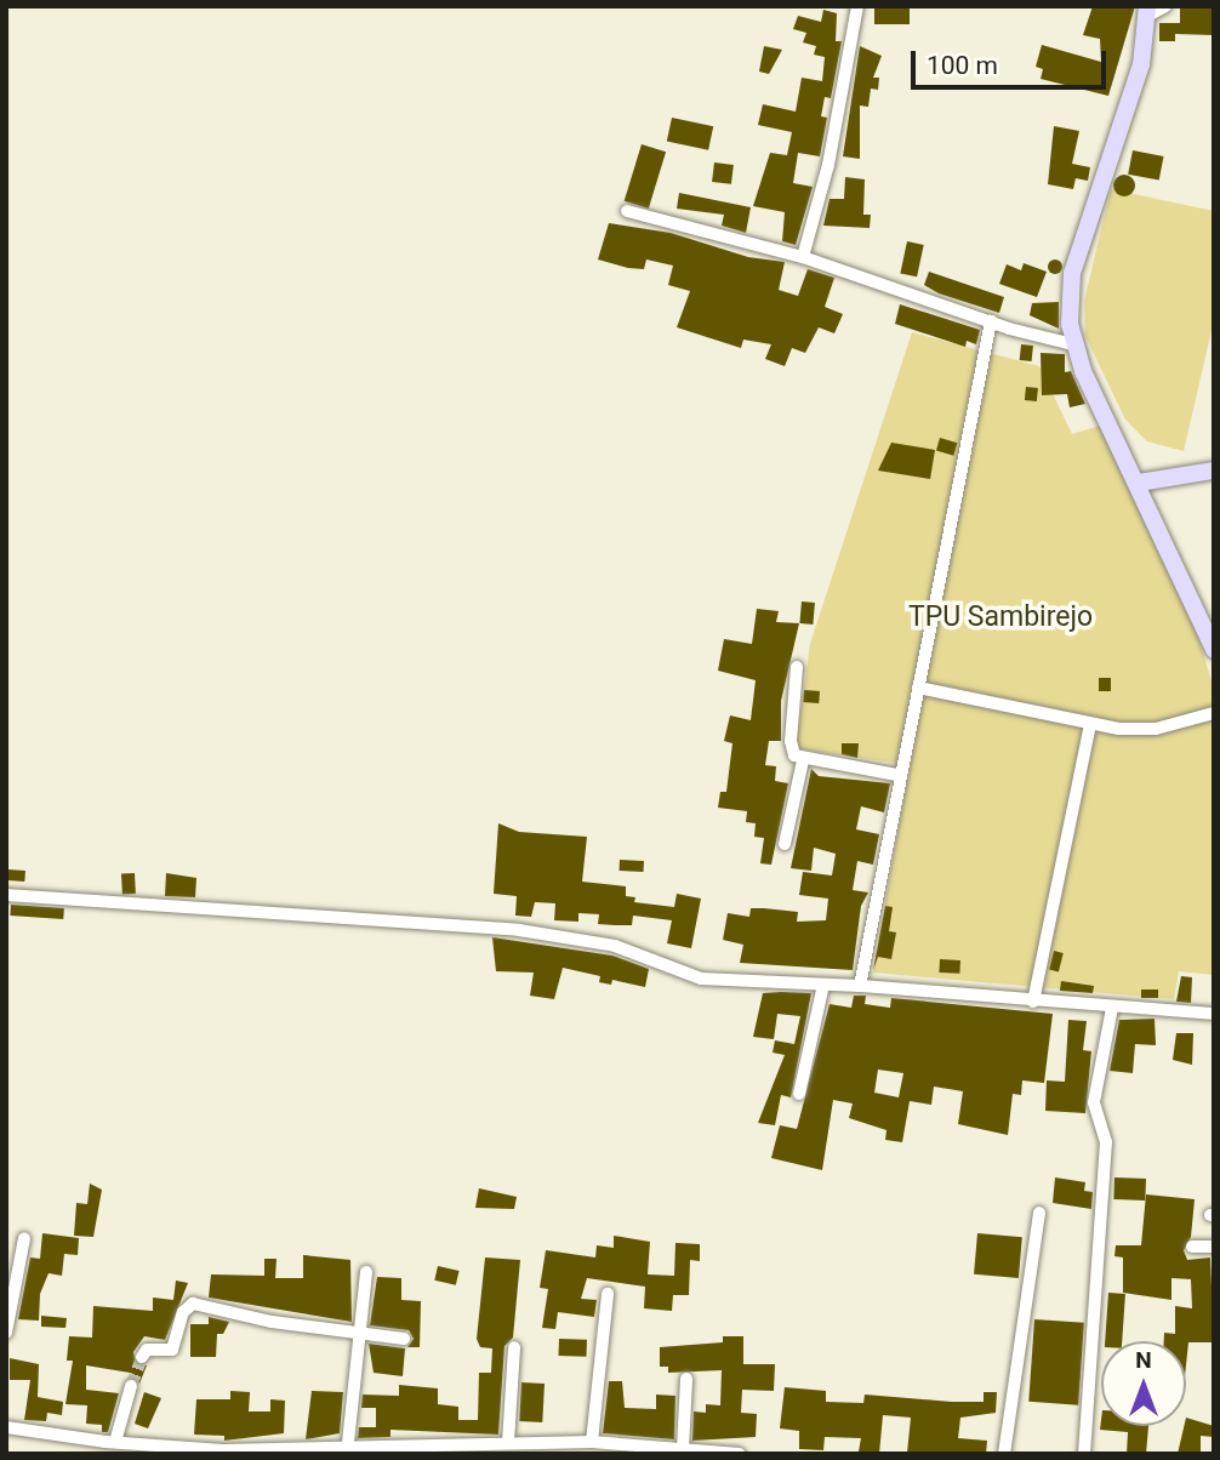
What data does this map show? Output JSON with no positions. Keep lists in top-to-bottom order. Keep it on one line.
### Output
{"parks":["TPU Sambirejo"],"scale_bar":"100 m","north":"top"}
